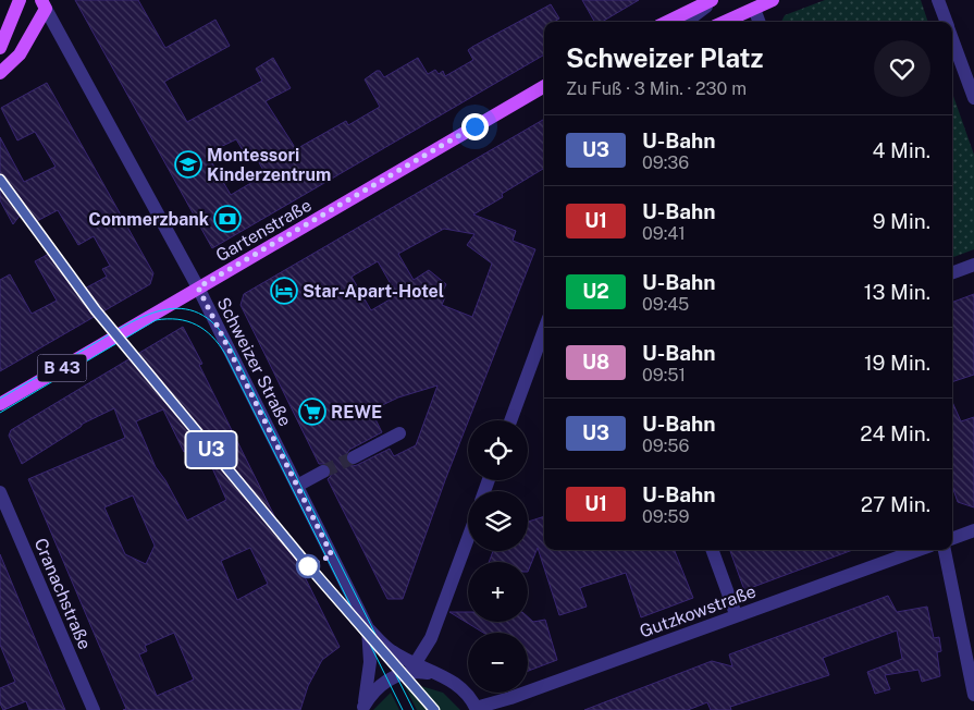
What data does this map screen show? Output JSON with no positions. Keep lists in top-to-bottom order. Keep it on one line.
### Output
{"streets":{"main road":["Gartenstraße","B 43"],"street":["Schweizer Straße","Cranachstraße","Gutzkowstraße"]},"crossings":[["Gartenstraße","Schweizer Straße"]],"places":{"school or university":["Montessori Kinderzentrum"],"bank":["Commerzbank"],"hotel":["Star-Apart-Hotel"],"supermarket":["REWE"]},"lines":["metro line U3"],"page":{"on_map":"U3","heading":["Schweizer Platz","Zu Fuß · 3 Min. · 230 m"],"list":[{"mark":"U3","name":"U-Bahn","note":"09:36","value":"4 Min."},{"mark":"U1","name":"U-Bahn","note":"09:41","value":"9 Min."},{"mark":"U2","name":"U-Bahn","note":"09:45","value":"13 Min."},{"mark":"U8","name":"U-Bahn","note":"09:51","value":"19 Min."},{"mark":"U3","name":"U-Bahn","note":"09:56","value":"24 Min."},{"mark":"U1","name":"U-Bahn","note":"09:59","value":"27 Min."}],"map_buttons":["+","−"]}}
